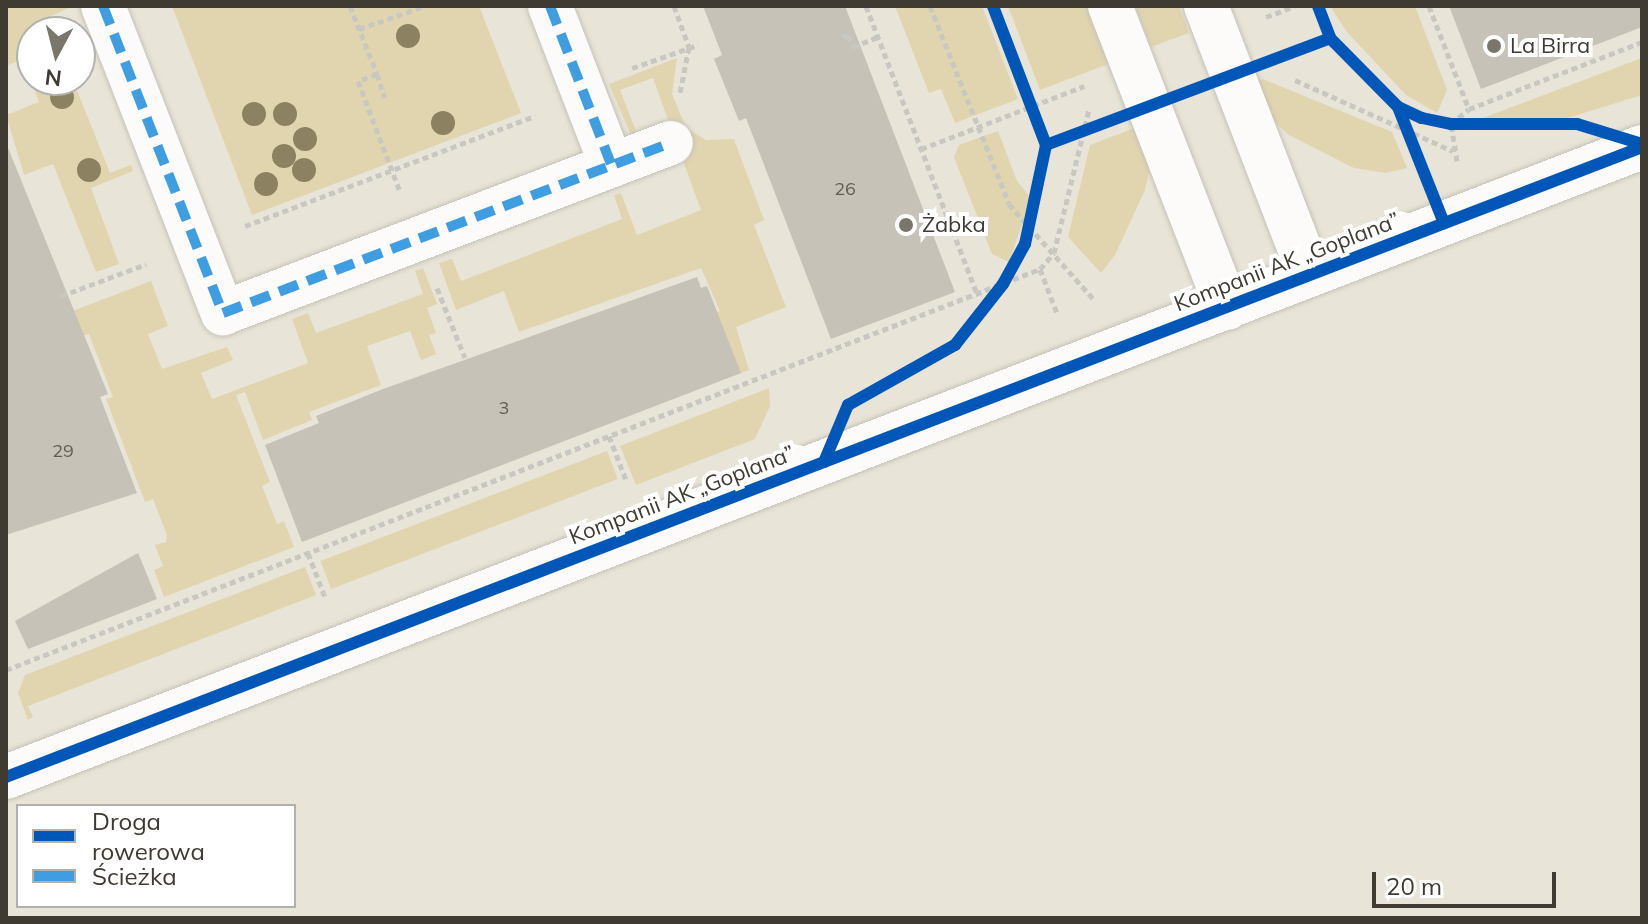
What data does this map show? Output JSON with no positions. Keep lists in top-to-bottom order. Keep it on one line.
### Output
{"streets":{"street":["Kompanii AK „Goplana”"]},"places":["La Birra","Żabka"],"house_numbers":["26","3","29"],"legend":["Droga rowerowa","Ścieżka"],"scale_bar":"20 m","north":"bottom"}
